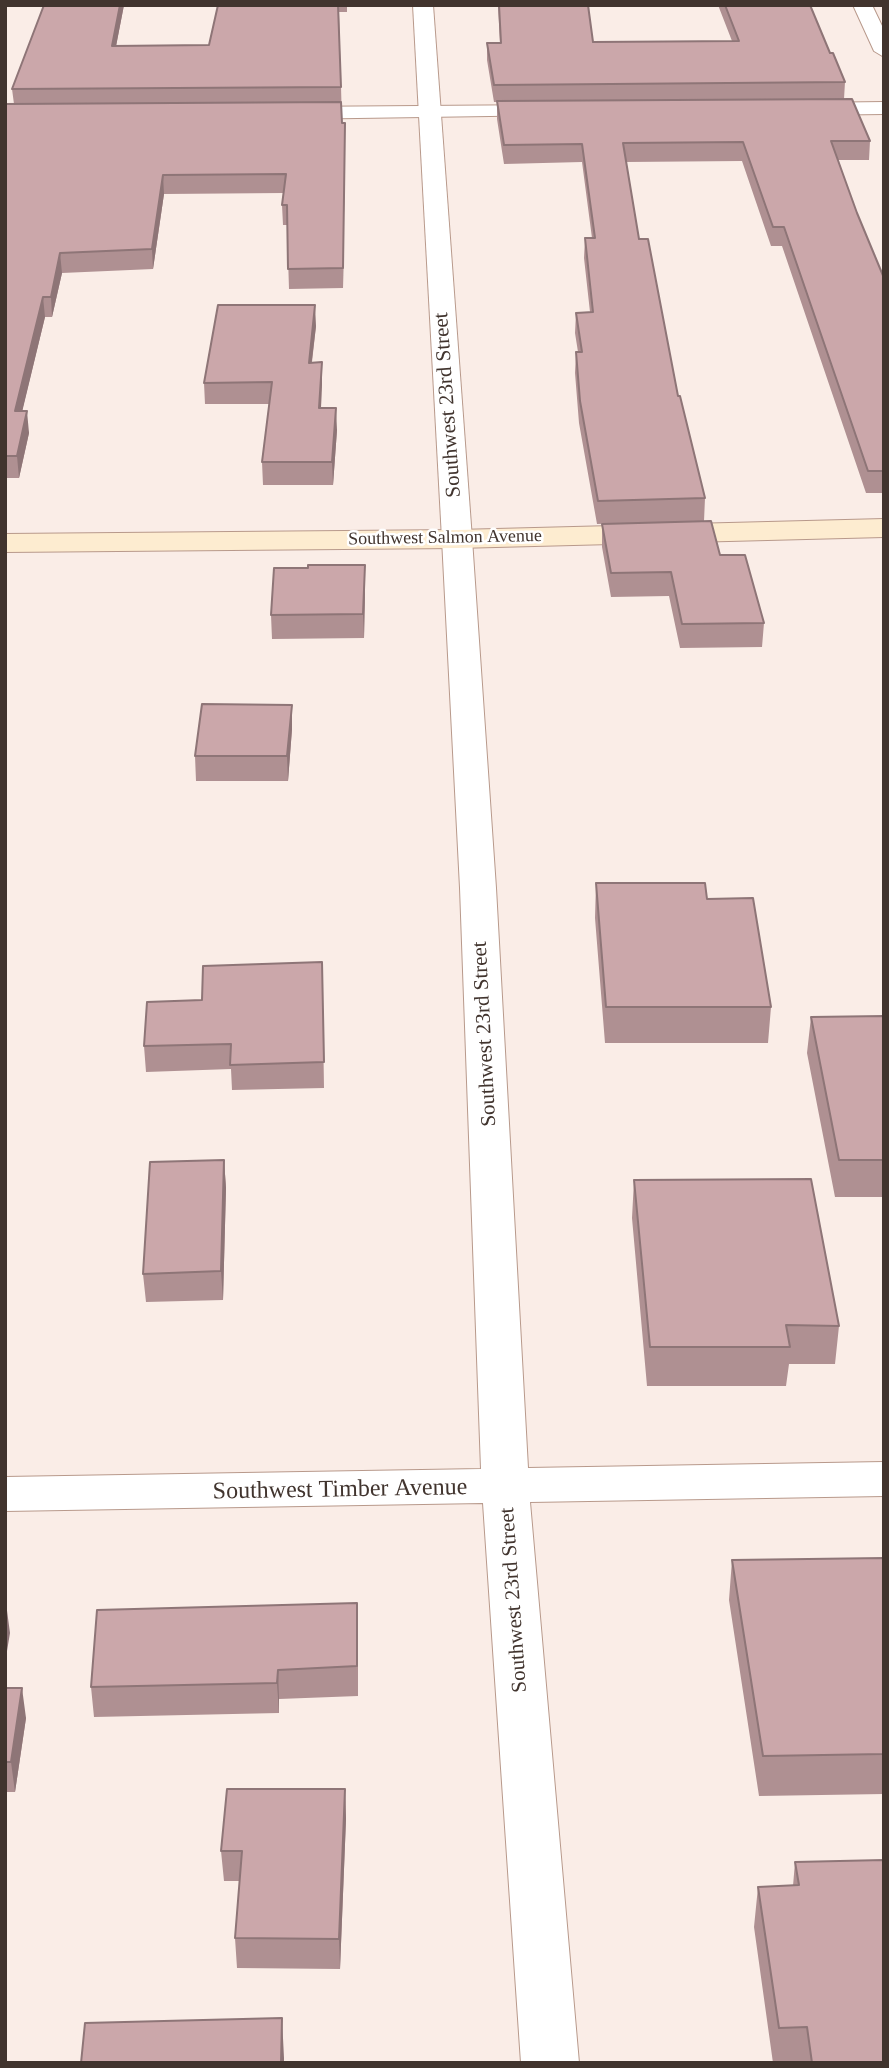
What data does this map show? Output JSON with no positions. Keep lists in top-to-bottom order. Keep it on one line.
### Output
{"streets":{"main road":["Southwest Salmon Avenue"],"street":["Southwest 23rd Street","Southwest Timber Avenue"]},"crossings":[["Southwest 23rd Street","Southwest Salmon Avenue"],["Southwest 23rd Street","Southwest Timber Avenue"]]}
